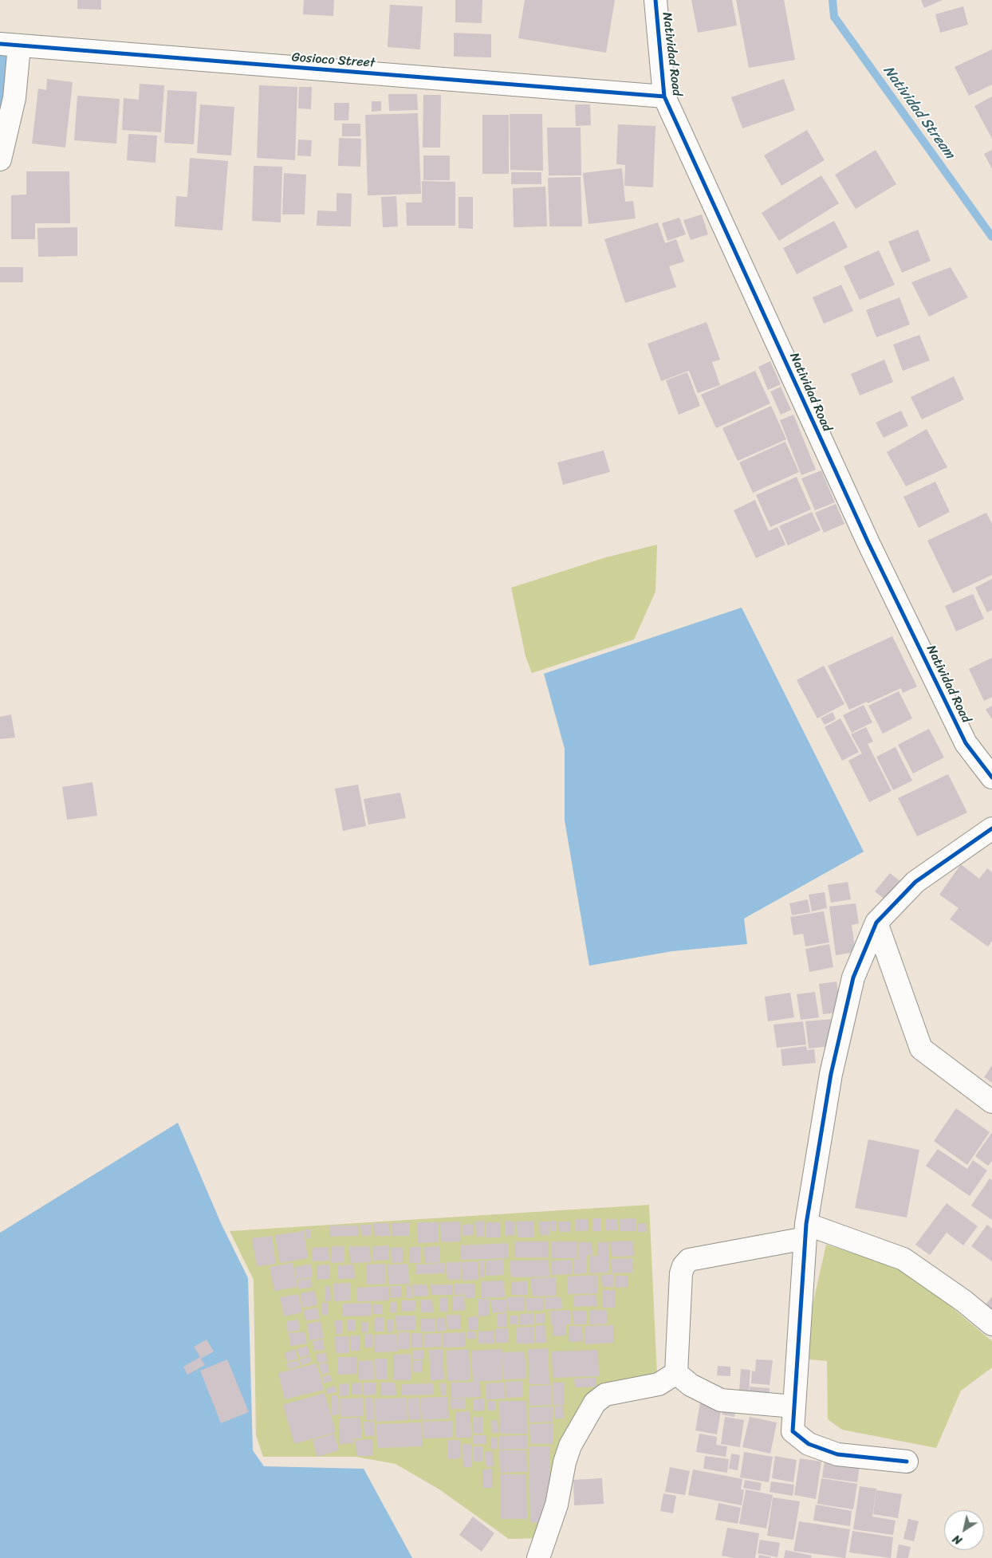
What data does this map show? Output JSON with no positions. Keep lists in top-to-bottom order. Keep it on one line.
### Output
{"streets":{"street":["Natividad Road","Gosioco Street"]},"crossings":[["Natividad Road","Gosioco Street"]],"water":["Natividad Stream"],"north":"bottom left"}
